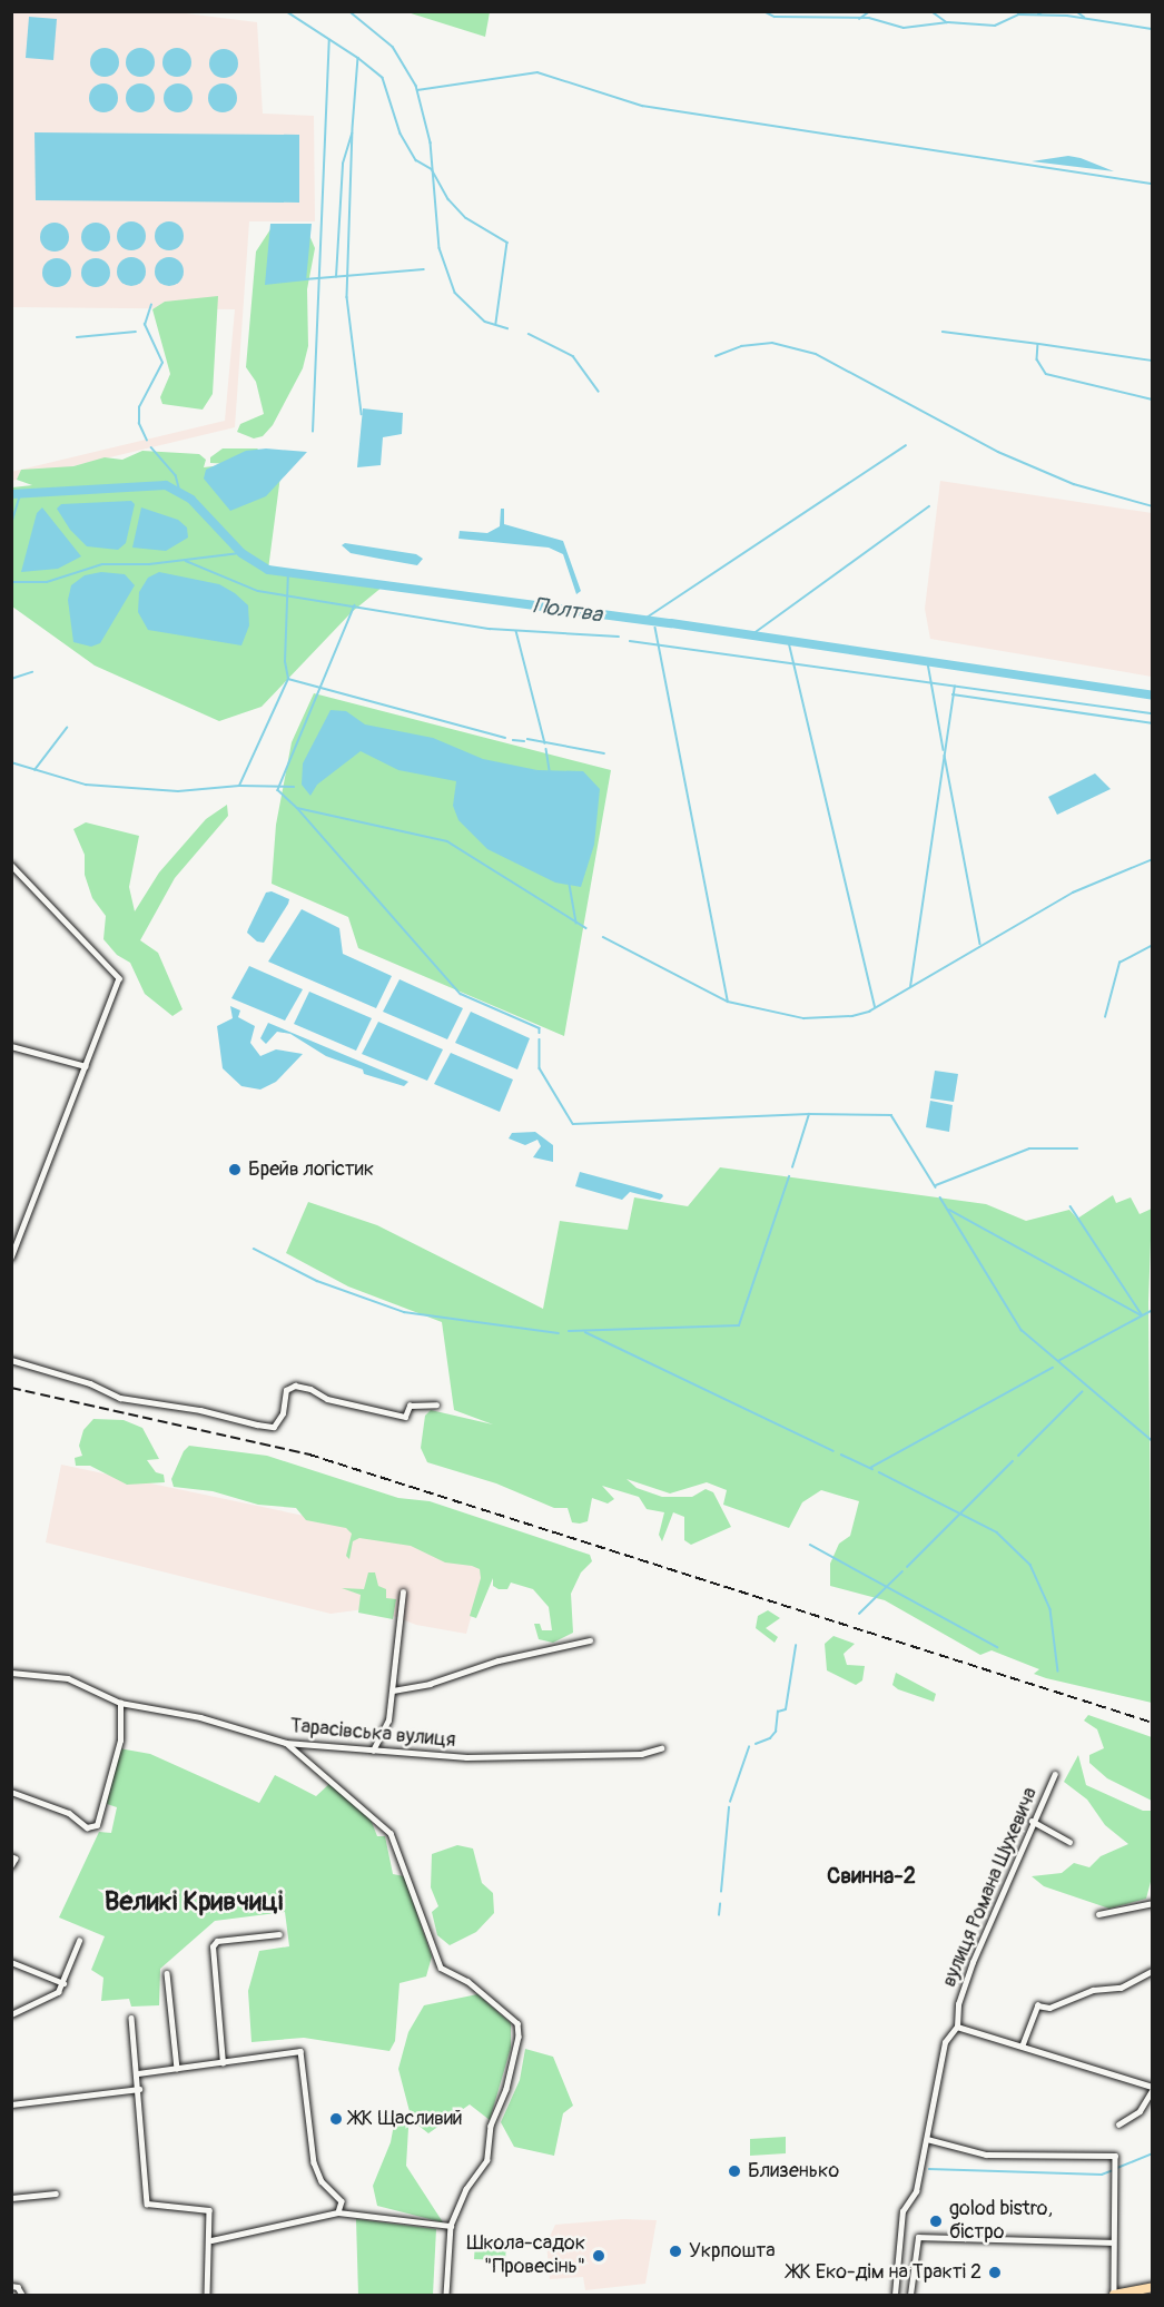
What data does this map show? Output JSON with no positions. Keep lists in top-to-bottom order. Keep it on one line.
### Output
{"streets":{"street":["Тарасівська вулиця","вулиця Романа Шухевича"]},"districts":["Свинна-2","Великі Кривчиці"],"water":["Полтва"],"places":["Брейв логістик","ЖК Щасливий","Близенько","golod bistro, бістро","Укрпошта","Школа-садок \"Провесінь\"","ЖК Еко-дім на Тракті 2"]}
